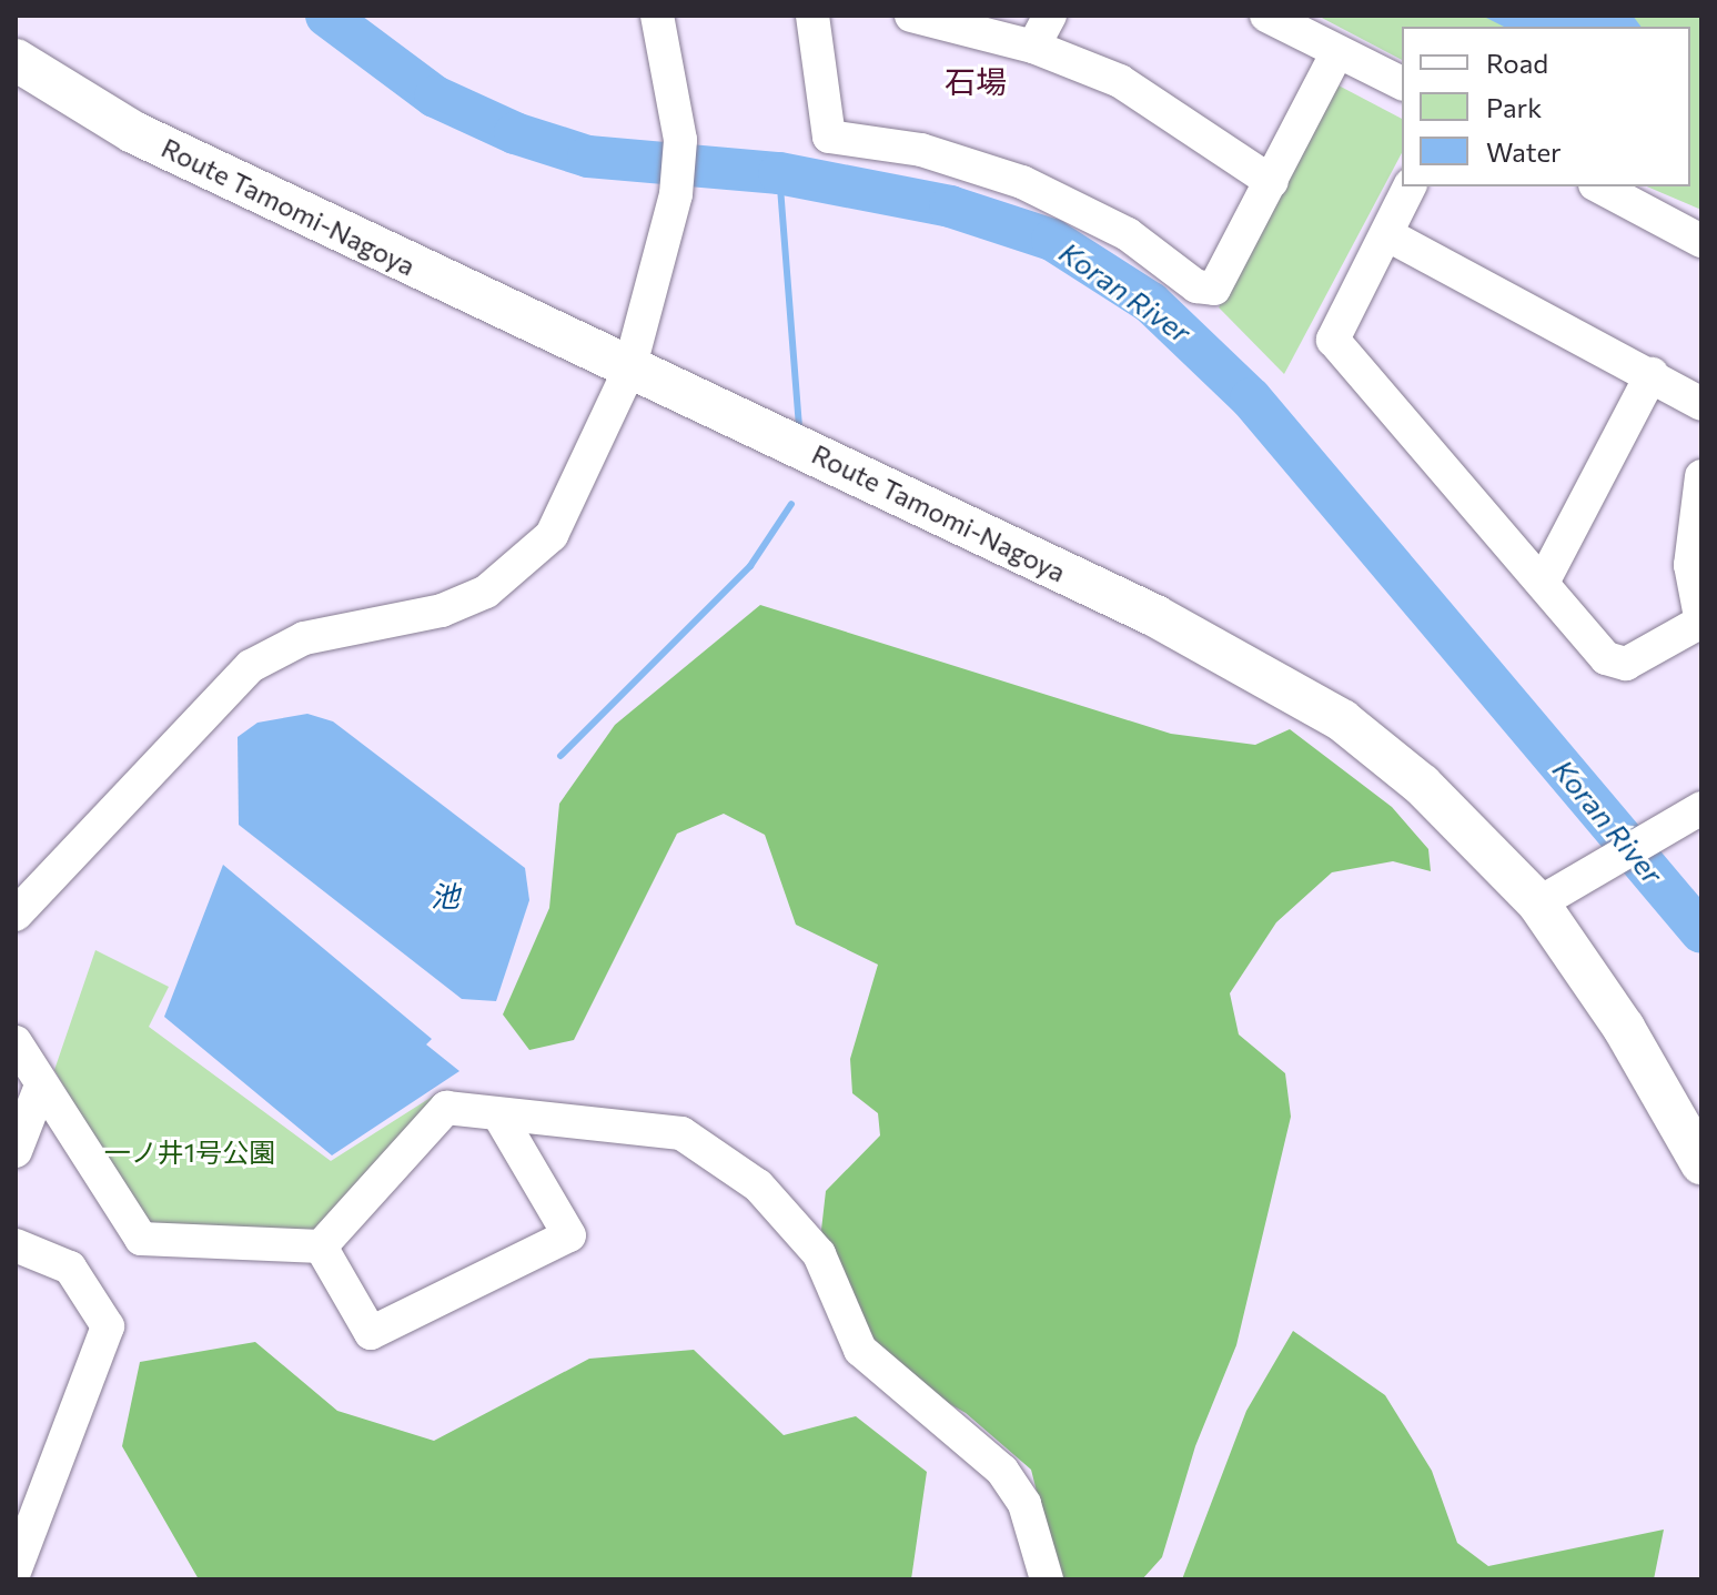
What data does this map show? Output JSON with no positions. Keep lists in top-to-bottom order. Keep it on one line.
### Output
{"streets":{"main road":["Route Tamomi-Nagoya"]},"districts":["石場"],"water":["Koran River","池"],"parks":["一ノ井1号公園"],"legend":["Road","Park","Water"]}
